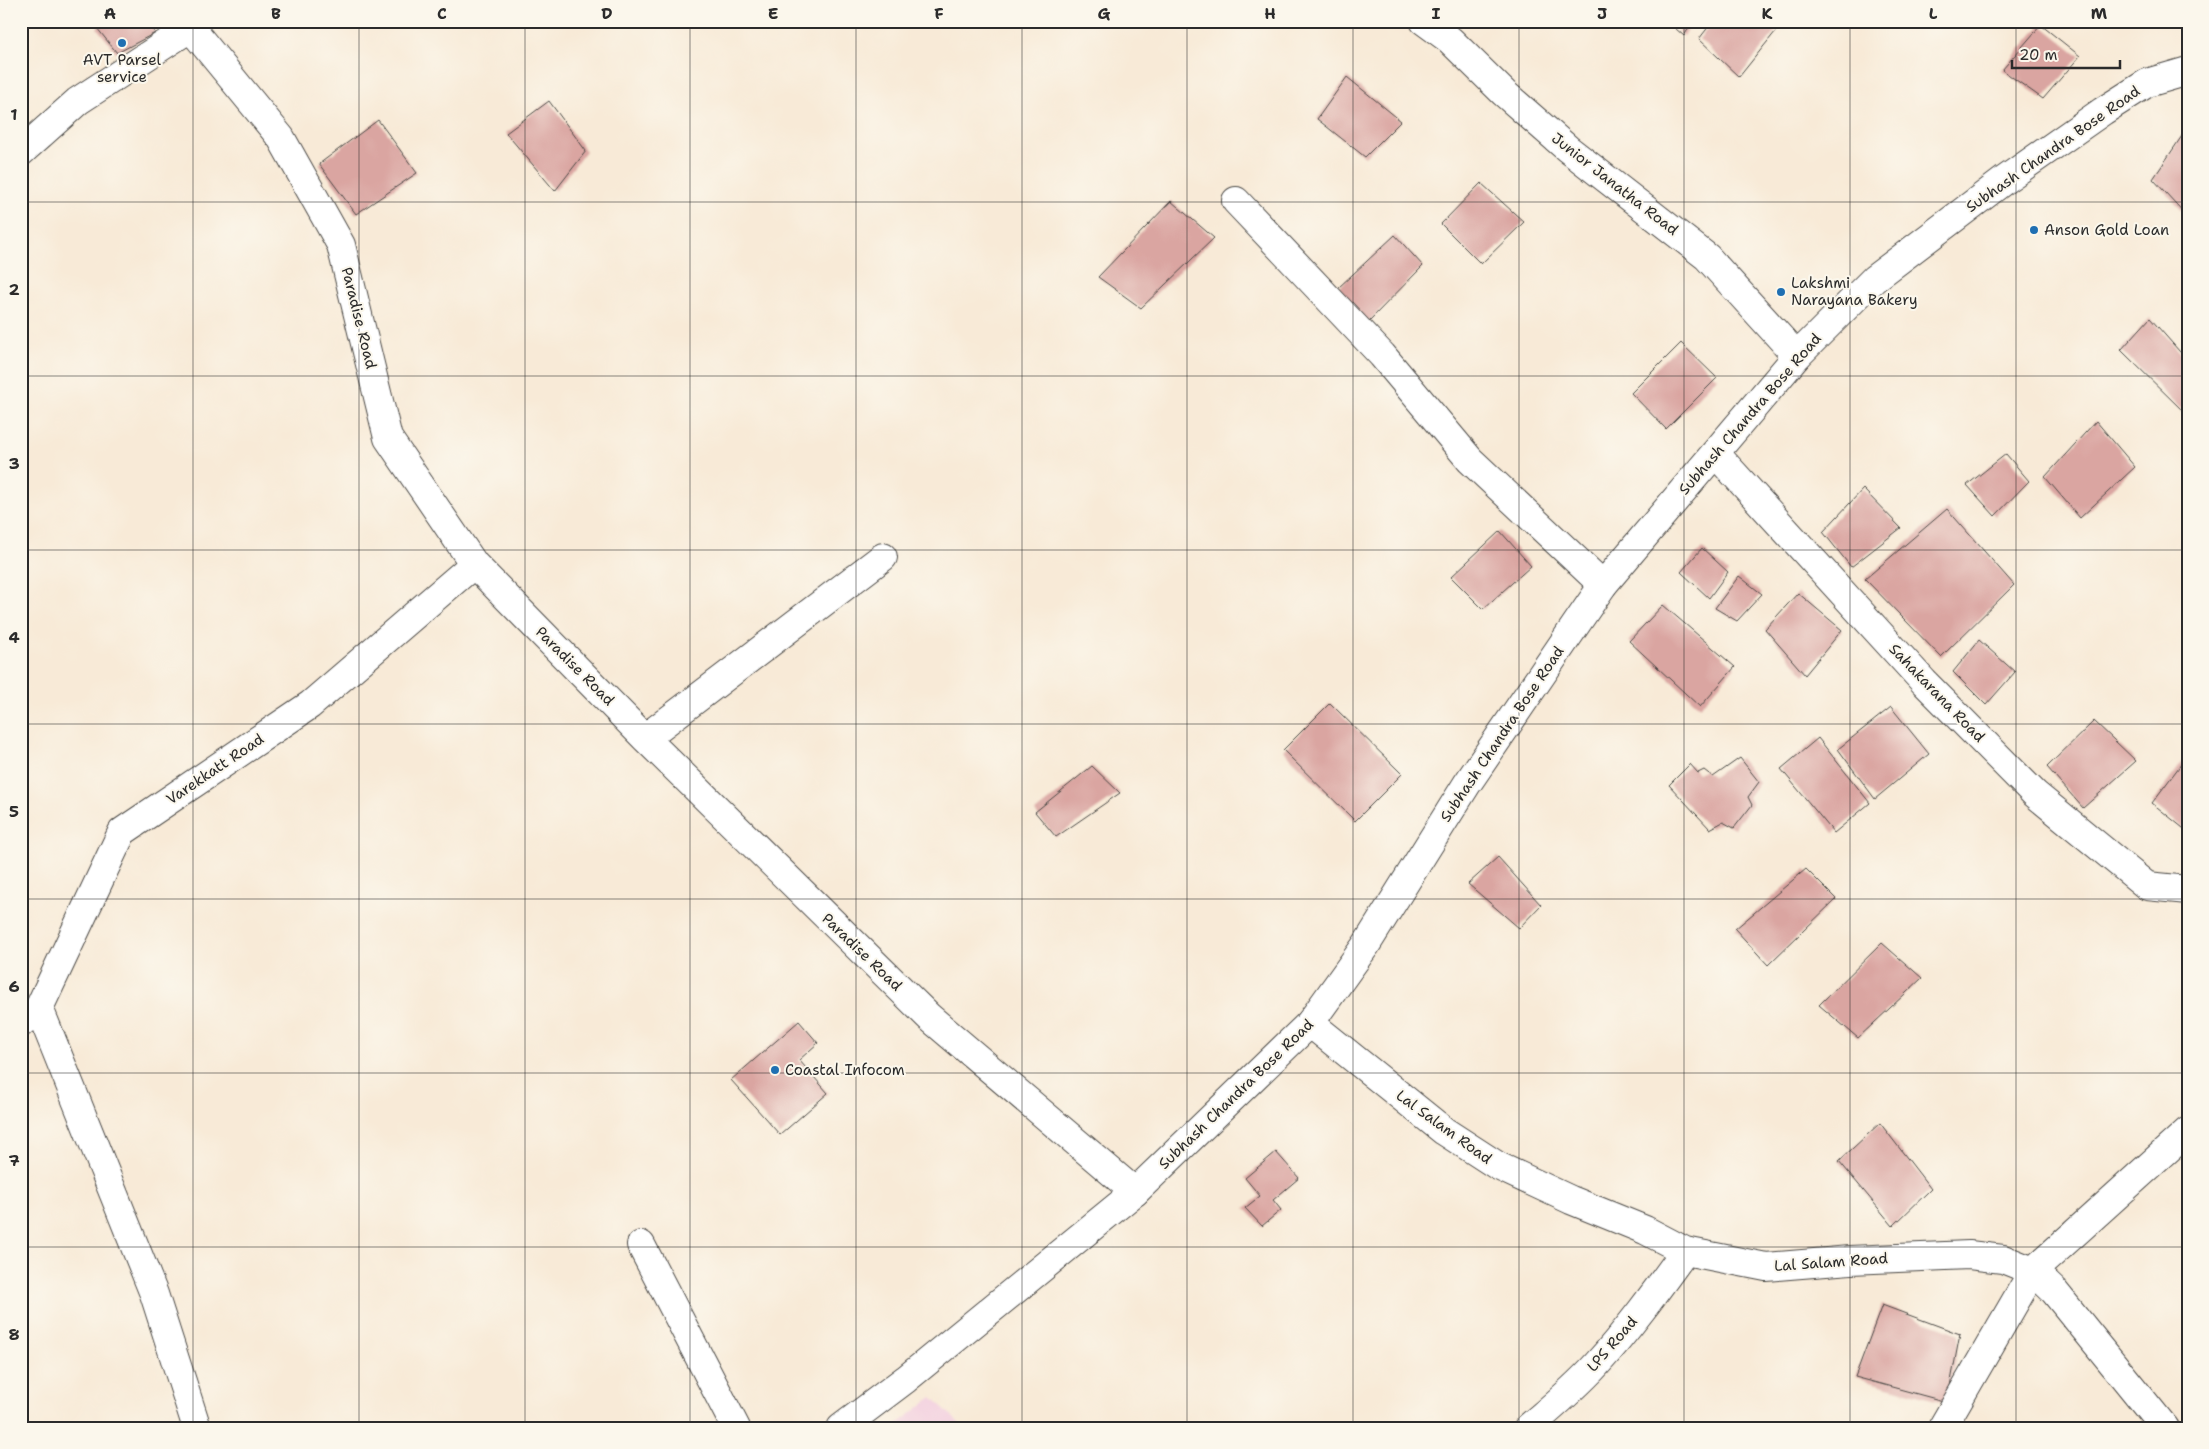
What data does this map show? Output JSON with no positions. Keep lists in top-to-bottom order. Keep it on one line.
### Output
{"streets":{"street":["Subhash Chandra Bose Road","Junior Janatha Road","Paradise Road","Sahakarana Road","Varekkatt Road","Lal Salam Road","LPS Road"]},"crossings":[["Subhash Chandra Bose Road","Junior Janatha Road"],["Subhash Chandra Bose Road","Paradise Road"],["Subhash Chandra Bose Road","Sahakarana Road"],["Subhash Chandra Bose Road","Lal Salam Road"],["Paradise Road","Varekkatt Road"],["Lal Salam Road","LPS Road"]],"places":["AVT Parsel service","Anson Gold Loan","Lakshmi Narayana Bakery","Coastal Infocom"],"scale_bar":"20 m","grid":{"columns":["A","B","C","D","E","F","G","H","I","J","K","L","M"],"rows":["1","2","3","4","5","6","7","8"]}}
